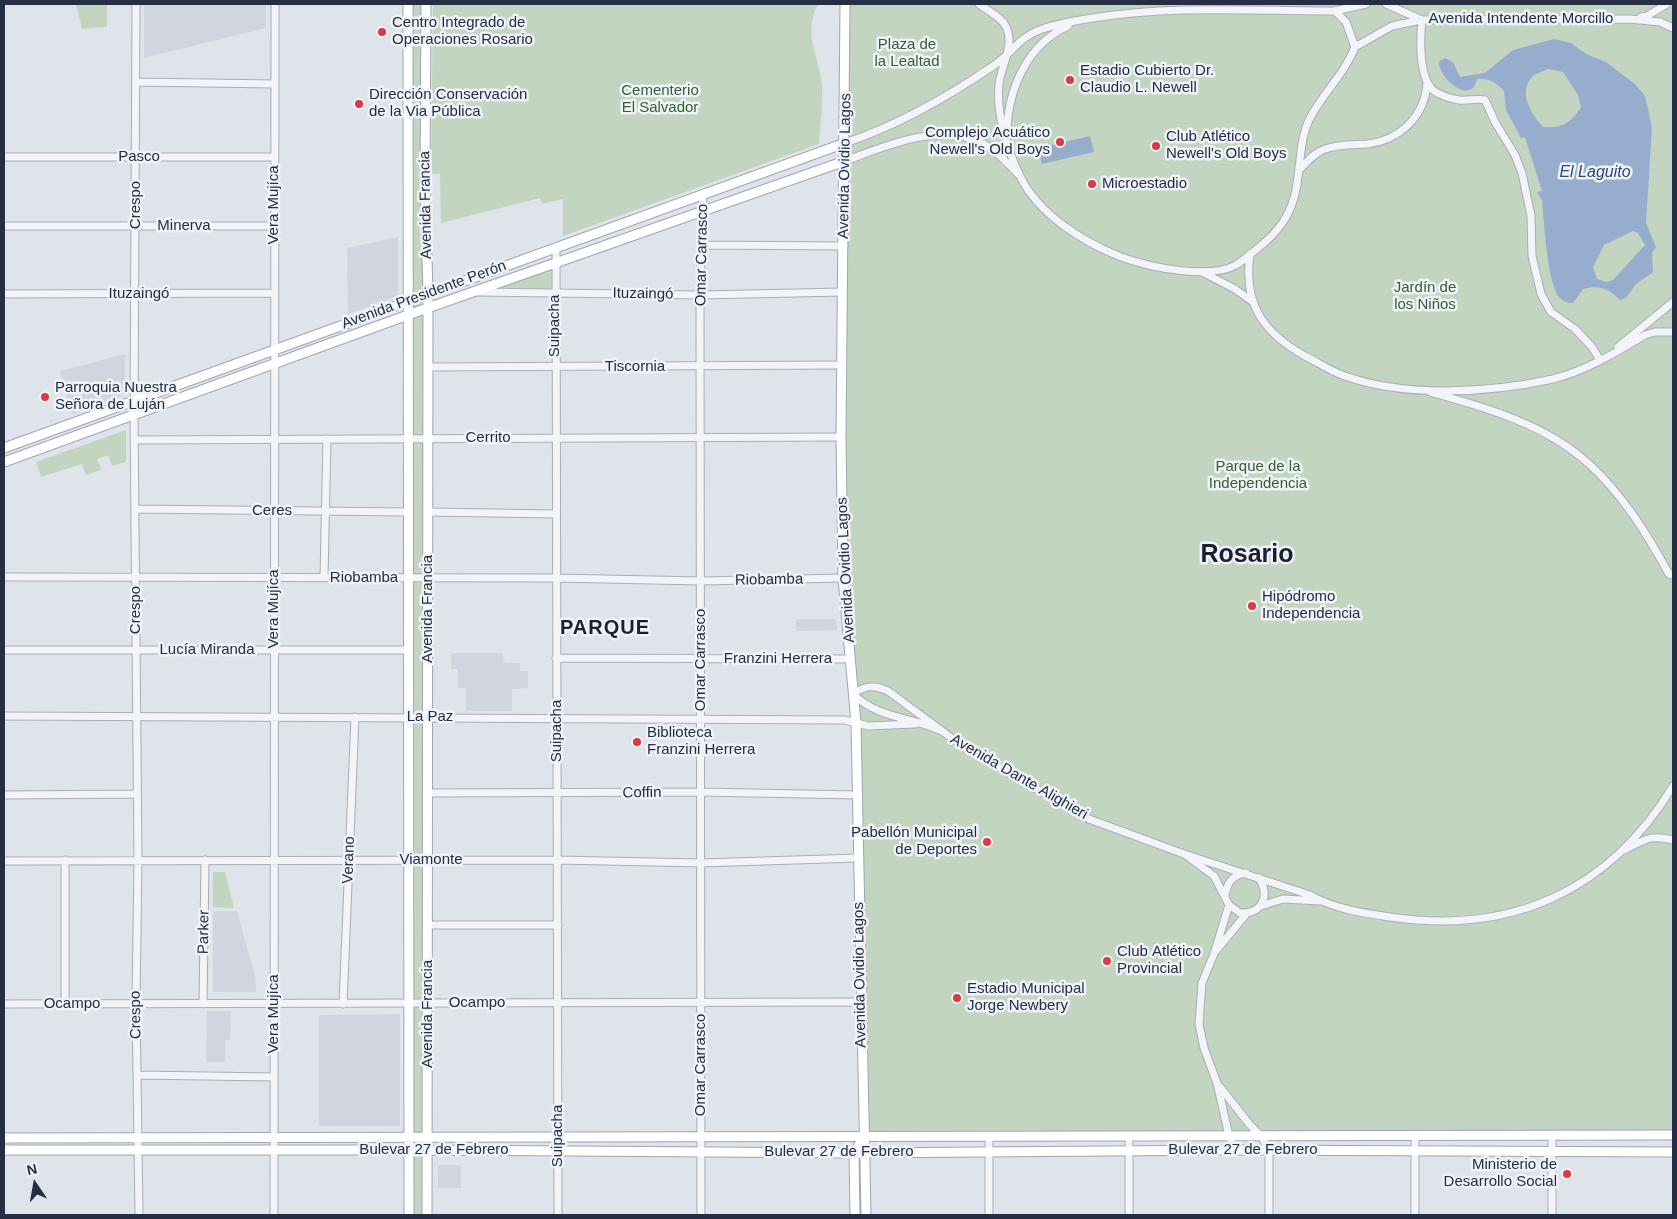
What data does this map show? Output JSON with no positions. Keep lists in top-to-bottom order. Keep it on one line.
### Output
{"streets":{"main road":["Avenida Ovidio Lagos","Avenida Francia","Avenida Presidente Perón","Bulevar 27 de Febrero"],"street":["Avenida Intendente Morcillo","Pasco","Crespo","Vera Mujíca","Minerva","Omar Carrasco","Ituzaingó","Suipacha","Tiscornia","Cerrito","Ceres","Riobamba","Lucía Miranda","Franzini Herrera","La Paz","Avenida Dante Alighieri","Coffin","Verano","Viamonte","Parker","Ocampo"]},"crossings":[["Pasco","Crespo"],["Pasco","Vera Mujíca"],["Avenida Ovidio Lagos","Ituzaingó"],["Avenida Ovidio Lagos","Avenida Presidente Perón"],["Avenida Ovidio Lagos","Tiscornia"],["Avenida Ovidio Lagos","Cerrito"],["Avenida Ovidio Lagos","Riobamba"],["Avenida Ovidio Lagos","Franzini Herrera"],["Avenida Ovidio Lagos","La Paz"],["Avenida Ovidio Lagos","Avenida Dante Alighieri"],["Avenida Ovidio Lagos","Coffin"],["Avenida Ovidio Lagos","Viamonte"],["Avenida Ovidio Lagos","Ocampo"],["Avenida Ovidio Lagos","Bulevar 27 de Febrero"],["Crespo","Minerva"],["Crespo","Ituzaingó"],["Crespo","Avenida Presidente Perón"],["Crespo","Cerrito"],["Crespo","Ceres"],["Crespo","Riobamba"],["Crespo","Lucía Miranda"],["Crespo","La Paz"],["Crespo","Viamonte"],["Crespo","Ocampo"],["Crespo","Bulevar 27 de Febrero"],["Vera Mujíca","Minerva"],["Vera Mujíca","Ituzaingó"],["Vera Mujíca","Avenida Presidente Perón"],["Vera Mujíca","Cerrito"],["Vera Mujíca","Ceres"],["Vera Mujíca","Riobamba"],["Vera Mujíca","Lucía Miranda"],["Vera Mujíca","La Paz"],["Vera Mujíca","Viamonte"],["Vera Mujíca","Ocampo"],["Vera Mujíca","Bulevar 27 de Febrero"],["Avenida Francia","Avenida Presidente Perón"],["Avenida Francia","Tiscornia"],["Avenida Francia","Cerrito"],["Avenida Francia","Ceres"],["Avenida Francia","Riobamba"],["Avenida Francia","Lucía Miranda"],["Avenida Francia","La Paz"],["Avenida Francia","Coffin"],["Avenida Francia","Viamonte"],["Avenida Francia","Ocampo"],["Avenida Francia","Bulevar 27 de Febrero"],["Omar Carrasco","Ituzaingó"],["Omar Carrasco","Avenida Presidente Perón"],["Omar Carrasco","Tiscornia"],["Omar Carrasco","Cerrito"],["Omar Carrasco","Riobamba"],["Omar Carrasco","Franzini Herrera"],["Omar Carrasco","La Paz"],["Omar Carrasco","Coffin"],["Omar Carrasco","Viamonte"],["Omar Carrasco","Ocampo"],["Omar Carrasco","Bulevar 27 de Febrero"],["Ituzaingó","Avenida Presidente Perón"],["Ituzaingó","Suipacha"],["Avenida Presidente Perón","Suipacha"],["Suipacha","Tiscornia"],["Suipacha","Cerrito"],["Suipacha","Riobamba"],["Suipacha","Franzini Herrera"],["Suipacha","La Paz"],["Suipacha","Coffin"],["Suipacha","Viamonte"],["Suipacha","Ocampo"],["Suipacha","Bulevar 27 de Febrero"],["La Paz","Avenida Dante Alighieri"],["La Paz","Verano"],["Verano","Viamonte"],["Verano","Ocampo"],["Viamonte","Parker"],["Parker","Ocampo"]],"districts":["Rosario","PARQUE"],"water":["El Laguito"],"parks":["Plaza de la Lealtad","Cementerio El Salvador","Jardín de los Niños","Parque de la Independencia"],"places":["Centro Integrado de Operaciones Rosario","Estadio Cubierto Dr. Claudio L. Newell","Dirección Conservación de la Via Pública","Complejo Acuático Newell's Old Boys","Club Atlético Newell's Old Boys","Microestadio","Parroquia Nuestra Señora de Luján","Hipódromo Independencia","Biblioteca Franzini Herrera","Pabellón Municipal de Deportes","Club Atlético Provincial","Estadio Municipal Jorge Newbery","Ministerio de Desarrollo Social"],"north":"top"}
